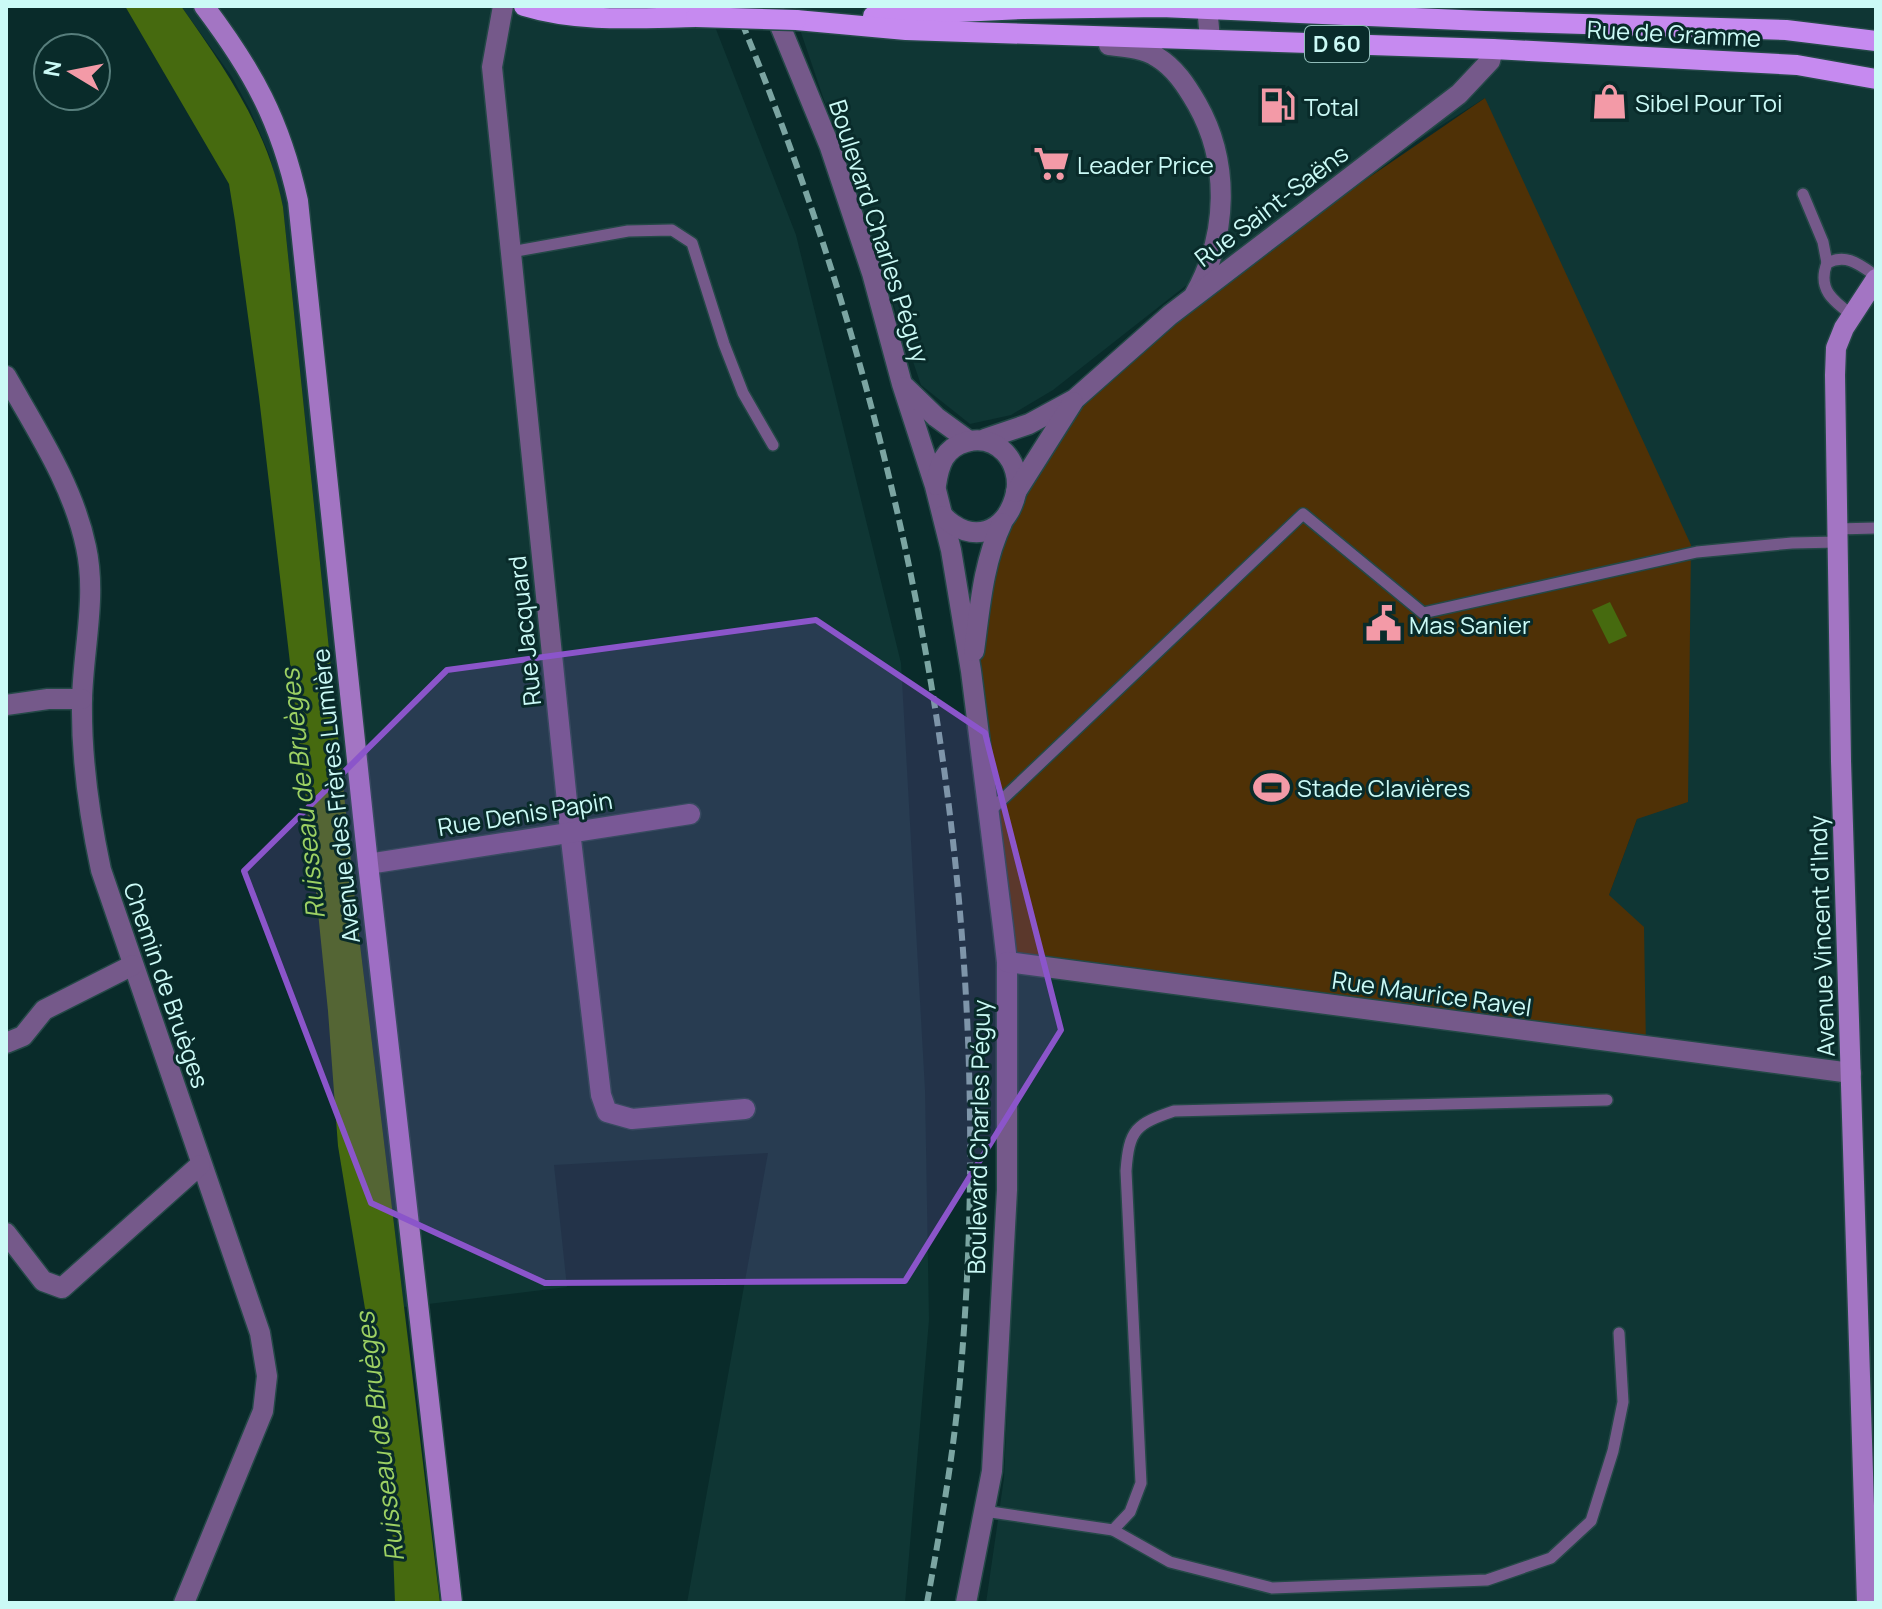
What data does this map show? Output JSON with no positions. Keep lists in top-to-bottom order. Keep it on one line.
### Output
{"streets":{"main road":["Rue de Gramme","D 60"],"street":["Rue Saint-Saëns","Boulevard Charles Péguy","Rue Jacquard","Avenue des Frères Lumière","Rue Denis Papin","Avenue Vincent d'Indy","Chemin de Bruèges","Rue Maurice Ravel"]},"crossings":[["Rue de Gramme","Rue Saint-Saëns"],["Rue Saint-Saëns","Boulevard Charles Péguy"],["Boulevard Charles Péguy","Rue Maurice Ravel"],["Rue Jacquard","Rue Denis Papin"],["Avenue des Frères Lumière","Rue Denis Papin"],["Avenue Vincent d'Indy","Rue Maurice Ravel"]],"water":["Ruisseau de Bruèges"],"places":{"shop":["Sibel Pour Toi"],"fuel station":["Total"],"supermarket":["Leader Price"],"public building":["Mas Sanier"],"sports":["Stade Clavières"]},"north":"left"}
